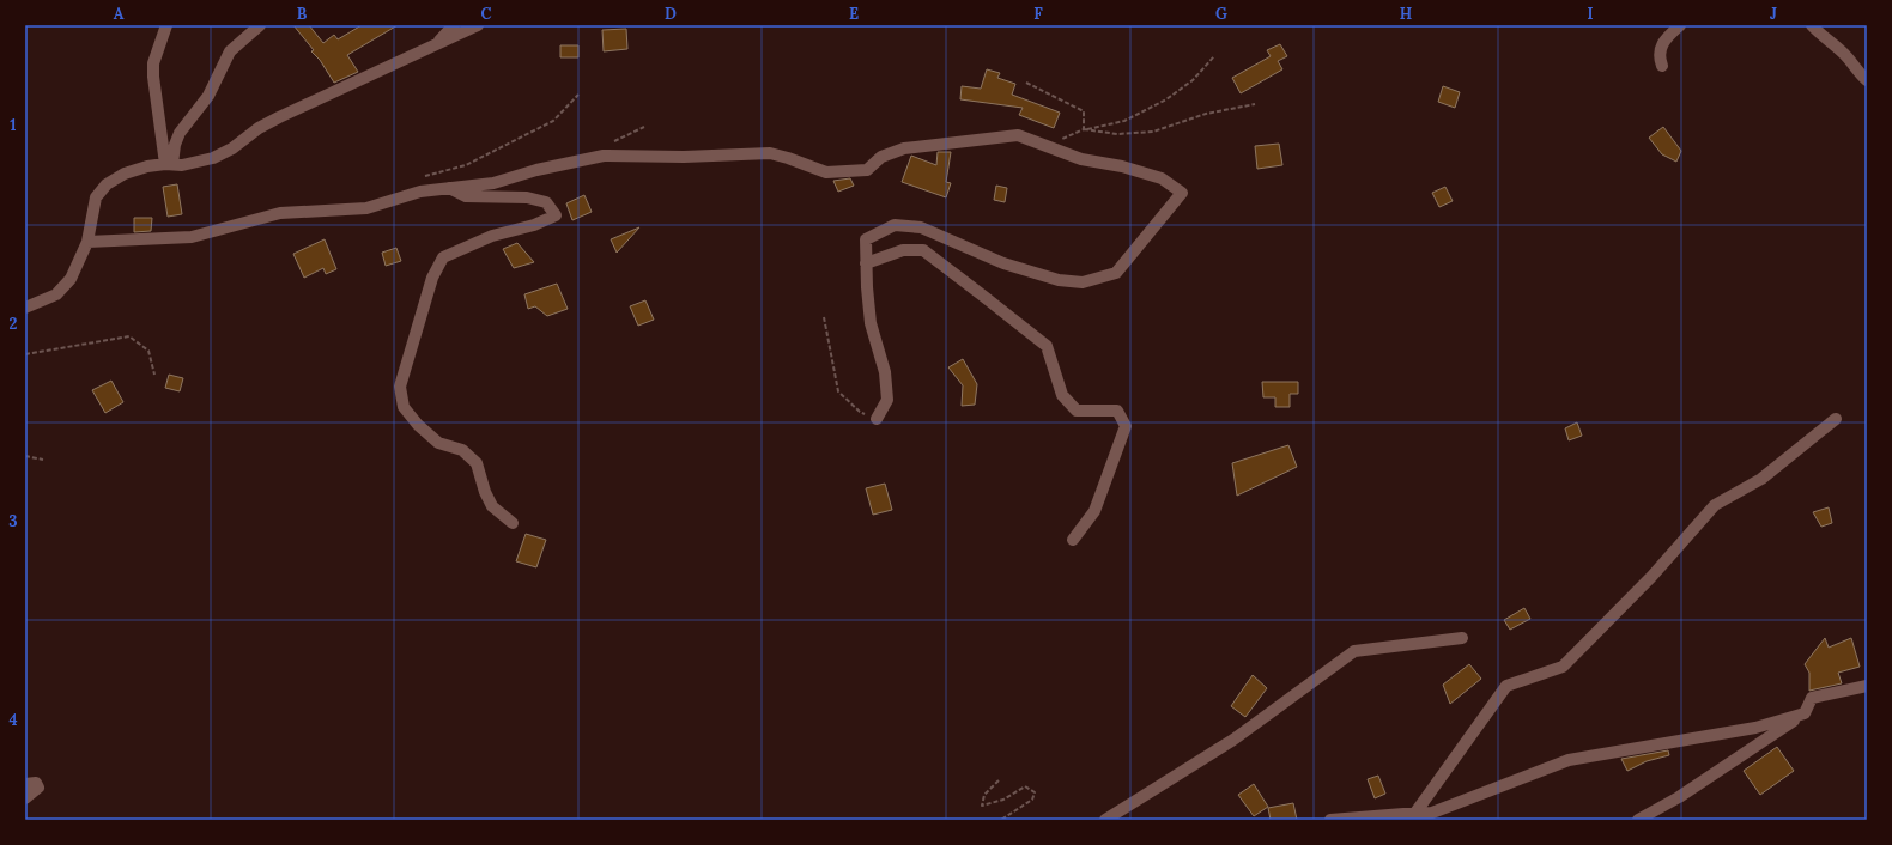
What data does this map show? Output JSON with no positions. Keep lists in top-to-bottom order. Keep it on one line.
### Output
{"grid":{"columns":["A","B","C","D","E","F","G","H","I","J"],"rows":["1","2","3","4"]}}
